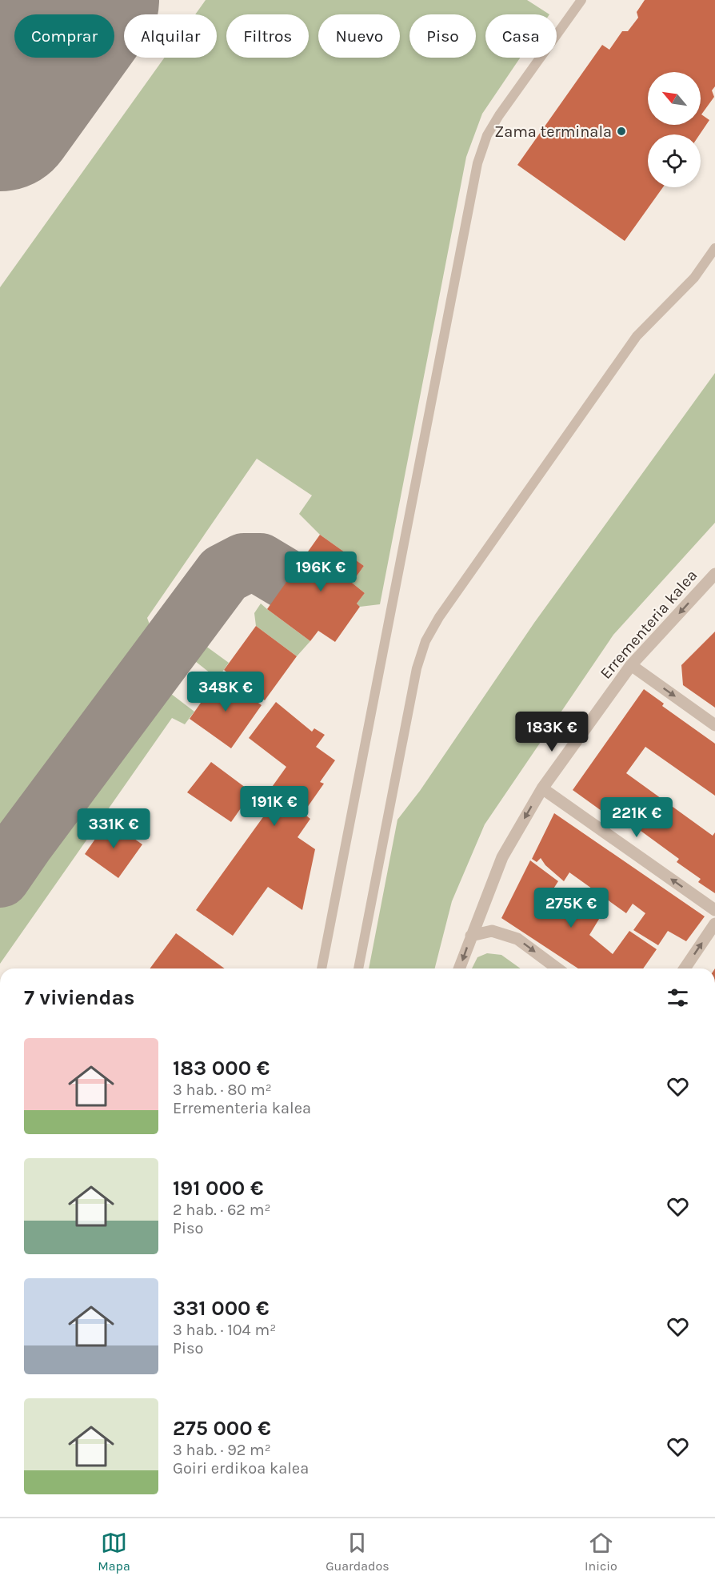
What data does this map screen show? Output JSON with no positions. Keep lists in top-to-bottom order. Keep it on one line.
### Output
{"streets":{"street":["Errementeria kalea"]},"one_way":["Errementeria kalea"],"places":["Zama terminala"],"north":"top left","page":{"chip":["Comprar","Alquilar","Filtros","Nuevo","Piso","Casa"],"price":["196K €","348K €","183K €","191K €","221K €","331K €","275K €"],"heading":"7 viviendas","list":[{"name":"183 000 €","note":"3 hab. · 80 m² · Errementeria kalea"},{"name":"191 000 €","note":"2 hab. · 62 m² · Piso"},{"name":"331 000 €","note":"3 hab. · 104 m² · Piso"},{"name":"275 000 €","note":"3 hab. · 92 m² · Goiri erdikoa kalea"}],"tabs":["Mapa","Guardados","Inicio"]}}
